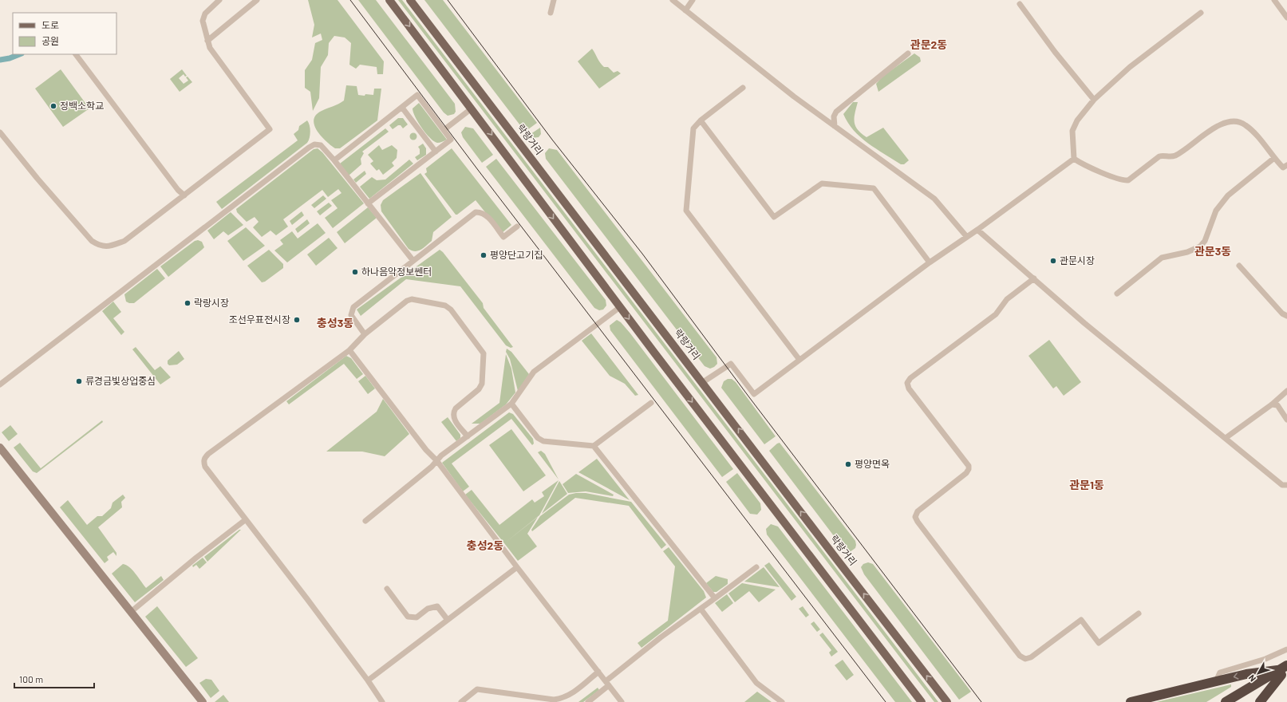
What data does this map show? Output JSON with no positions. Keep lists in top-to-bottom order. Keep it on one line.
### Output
{"streets":{"main road":["락랑거리"]},"districts":["관문2동","관문3동","충성3동","관문1동","충성2동"],"places":["정백소학교","평양단고기집","관문시장","하나음악정보쎈터","락랑시장","조선우표전시장","류경금빛상업중심","평양면옥"],"legend":["도로","공원"],"scale_bar":"100 m","north":"bottom left"}
